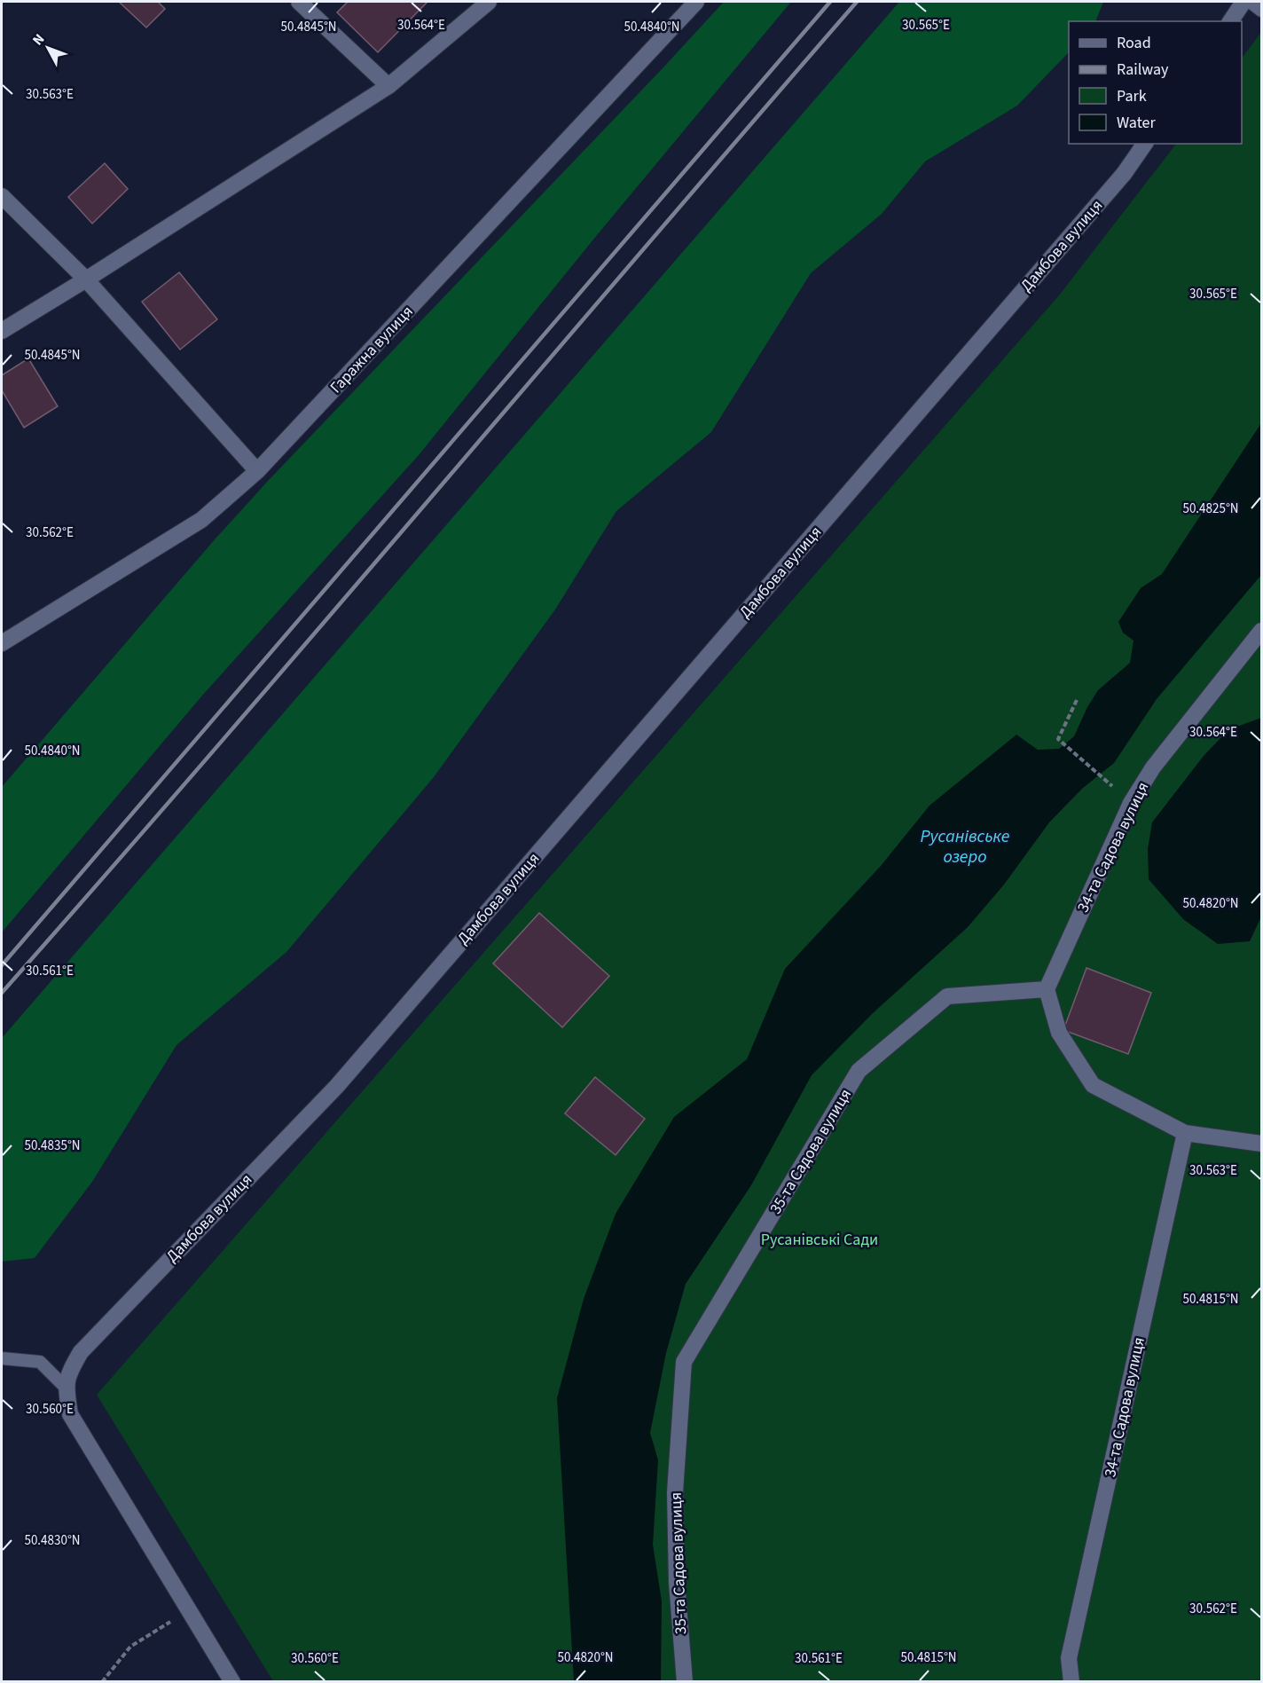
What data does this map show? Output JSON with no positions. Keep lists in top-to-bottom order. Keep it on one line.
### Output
{"streets":{"street":["Дамбова вулиця","Гаражна вулиця","34-та Садова вулиця","35-та Садова вулиця"]},"crossings":[["34-та Садова вулиця","35-та Садова вулиця"]],"water":["Русанівське озеро"],"parks":["Русанівські Сади"],"legend":["Road","Railway","Park","Water"],"north":"top left","coordinates":["30.564°E","30.565°E","50.4845°N","50.4840°N","30.563°E","50.4825°N","30.562°E","50.4820°N","30.561°E","50.4835°N","50.4815°N","30.560°E","50.4830°N"]}
